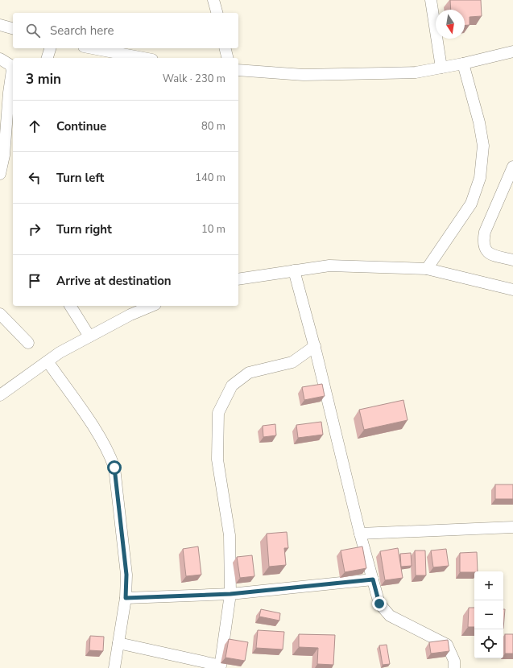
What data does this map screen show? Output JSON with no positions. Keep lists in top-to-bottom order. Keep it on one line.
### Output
{"north":"bottom","page":{"search":"Search here","heading":["3 min","Walk · 230 m"],"list":[["Continue","80 m"],["Turn left","140 m"],["Turn right","10 m"],"Arrive at destination"],"map_buttons":["+","−"]}}
